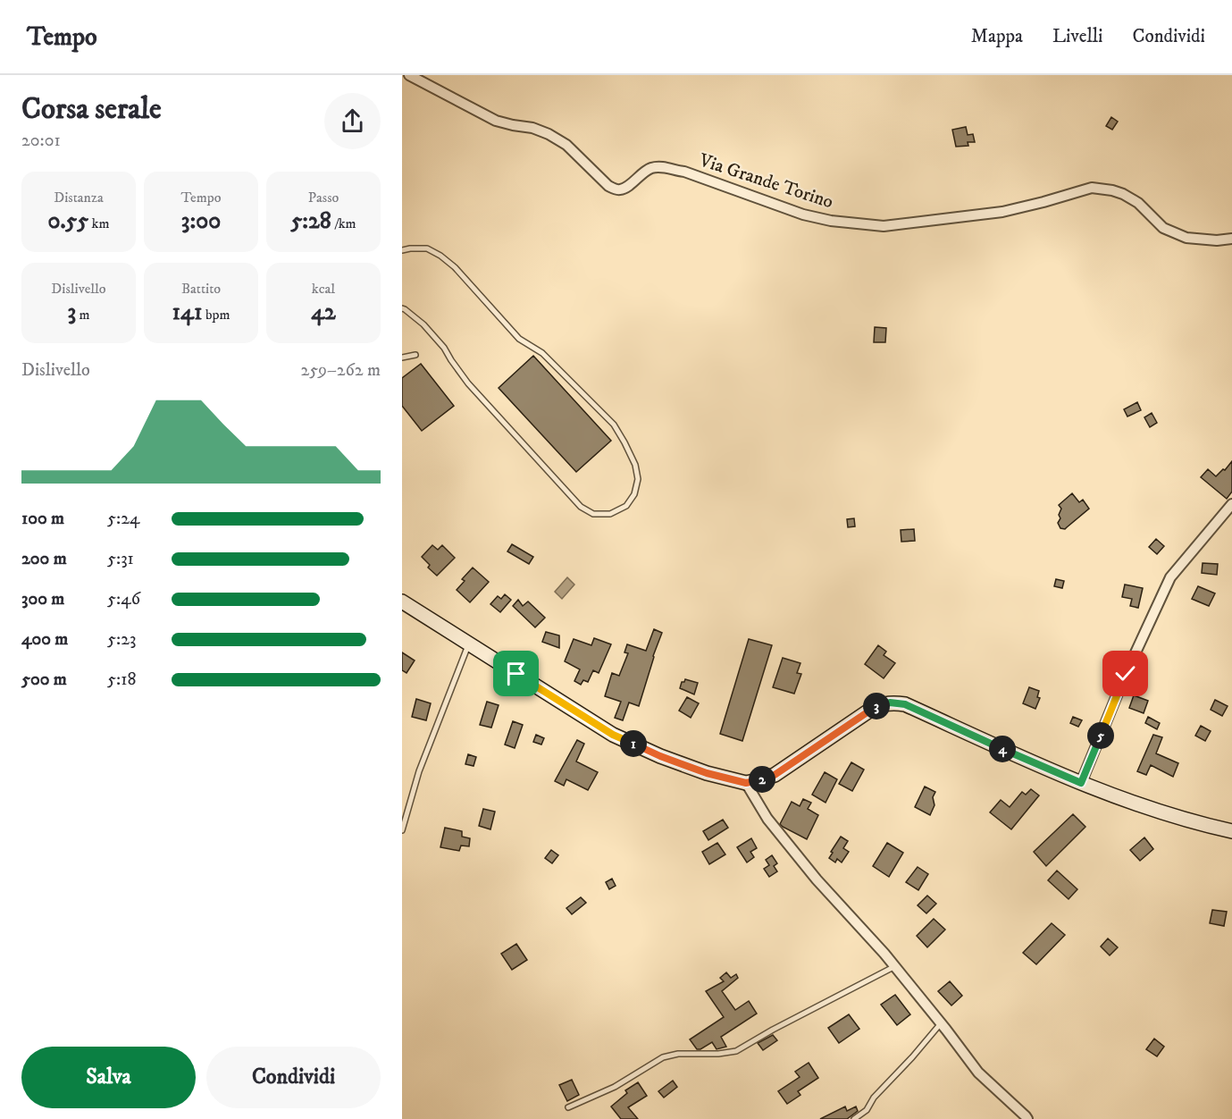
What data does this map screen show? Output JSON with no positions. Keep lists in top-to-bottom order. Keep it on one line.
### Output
{"streets":{"street":["Via Grande Torino"]},"page":{"header":"Tempo","nav":["Mappa","Livelli","Condividi"],"heading":["Corsa serale","20:01"],"stats":[["Distanza","0.55 km"],["Tempo","3:00"],["Passo","5:28 /km"],["Dislivello","3 m"],["Battito","141 bpm"],["kcal","42"]],"chart":["Dislivello","259–262 m"],"list":[{"name":"100 m","note":"5:24"},{"name":"200 m","note":"5:31"},{"name":"300 m","note":"5:46"},{"name":"400 m","note":"5:23"},{"name":"500 m","note":"5:18"}],"pins":["3","5","1","4","2"],"buttons":["Salva","Condividi"]}}
